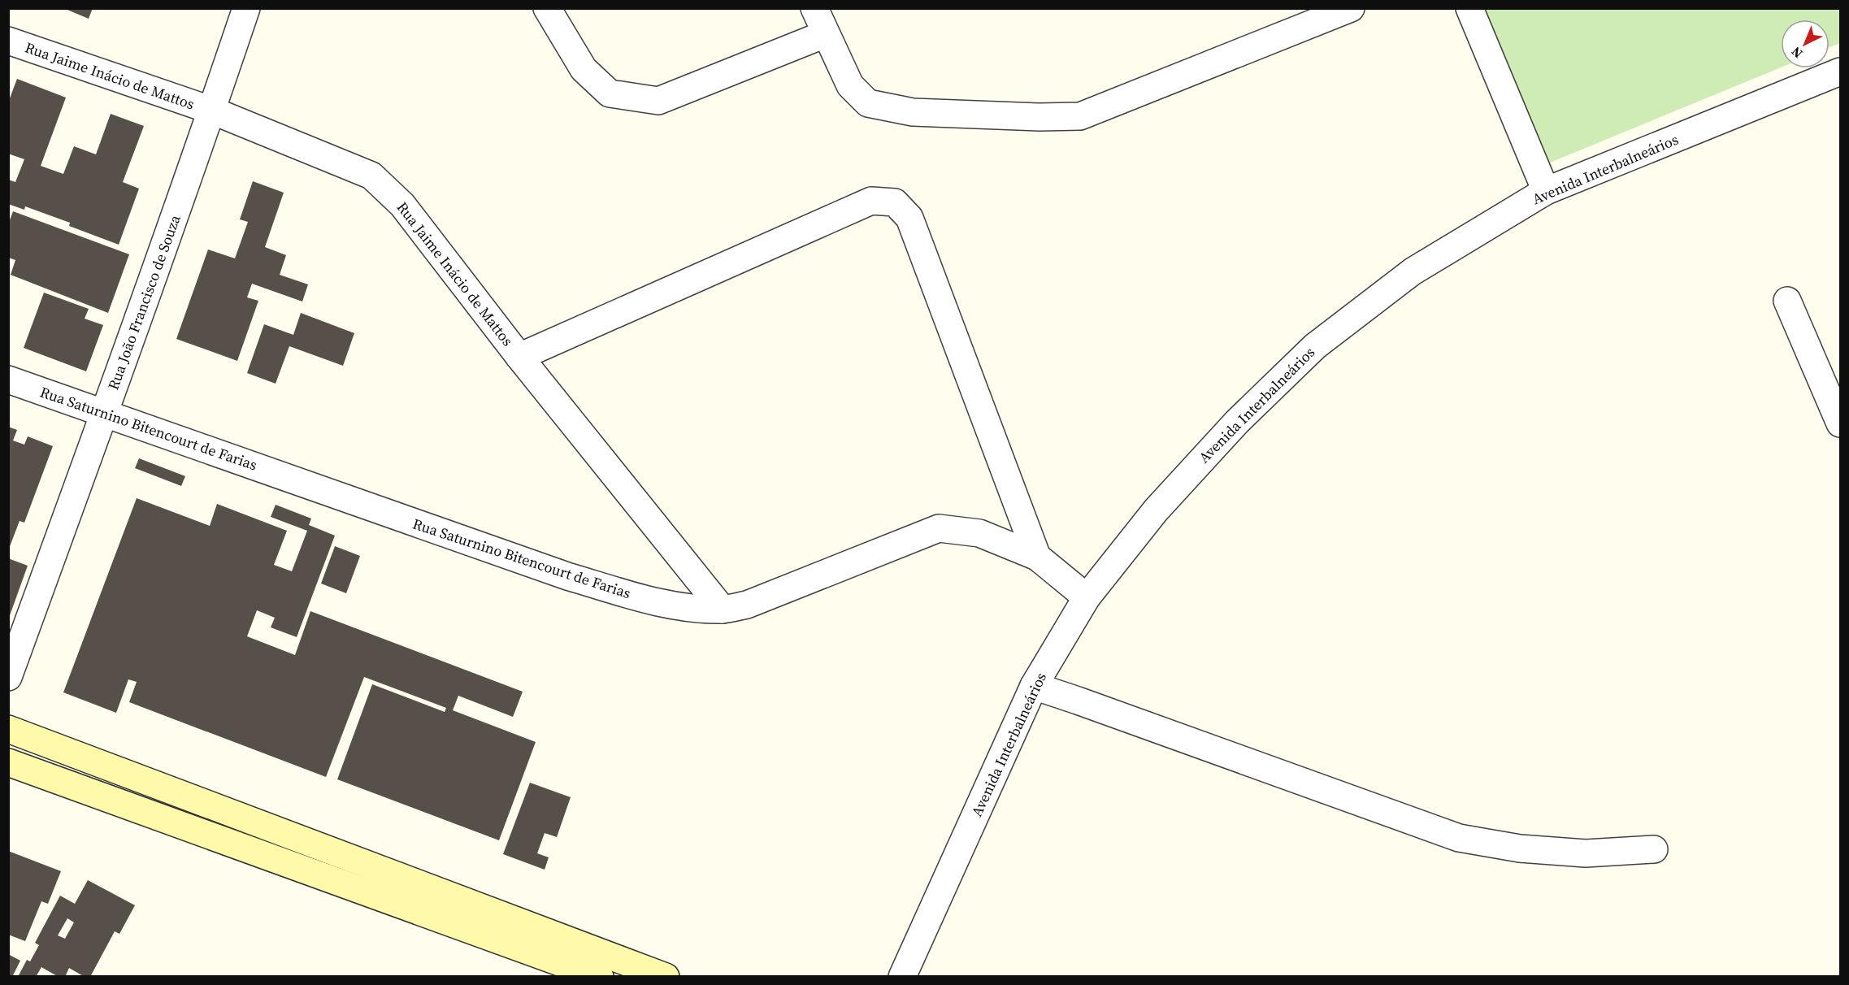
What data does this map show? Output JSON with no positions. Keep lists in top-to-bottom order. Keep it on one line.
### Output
{"streets":{"street":["Rua Jaime Inácio de Mattos","Avenida Interbalneários","Rua João Francisco de Souza","Rua Saturnino Bitencourt de Farias"]},"crossings":[["Rua Jaime Inácio de Mattos","Rua João Francisco de Souza"],["Rua Jaime Inácio de Mattos","Rua Saturnino Bitencourt de Farias"],["Rua João Francisco de Souza","Rua Saturnino Bitencourt de Farias"]],"north":"bottom left"}
